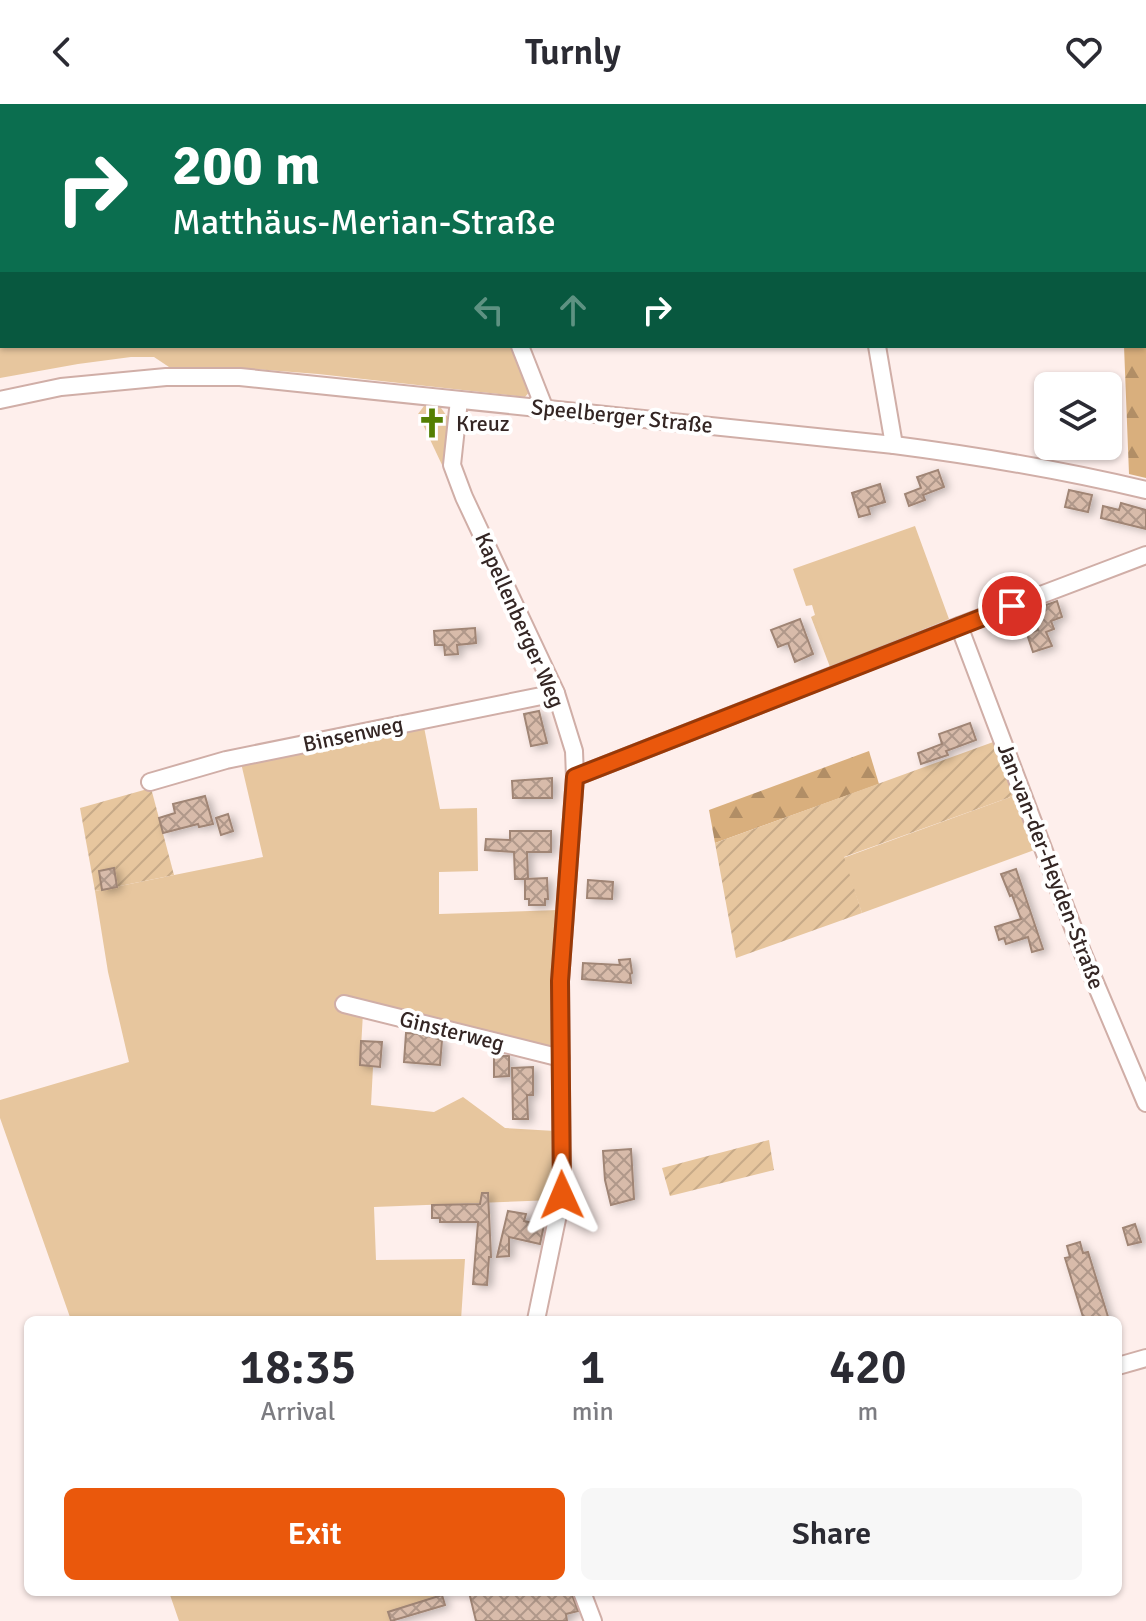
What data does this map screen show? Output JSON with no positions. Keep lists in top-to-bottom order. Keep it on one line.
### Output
{"streets":{"street":["Speelberger Straße","Kapellenberger Weg","Binsenweg","Jan-van-der-Heyden-Straße","Ginsterweg"]},"crossings":[["Speelberger Straße","Kapellenberger Weg"],["Kapellenberger Weg","Binsenweg"],["Kapellenberger Weg","Ginsterweg"]],"places":{"church":["Kreuz"]},"page":{"header":"Turnly","turn":["200 m","Matthäus-Merian-Straße"],"eta":["18:35","Arrival","1","min","420","m"],"buttons":["Exit","Share"]}}
